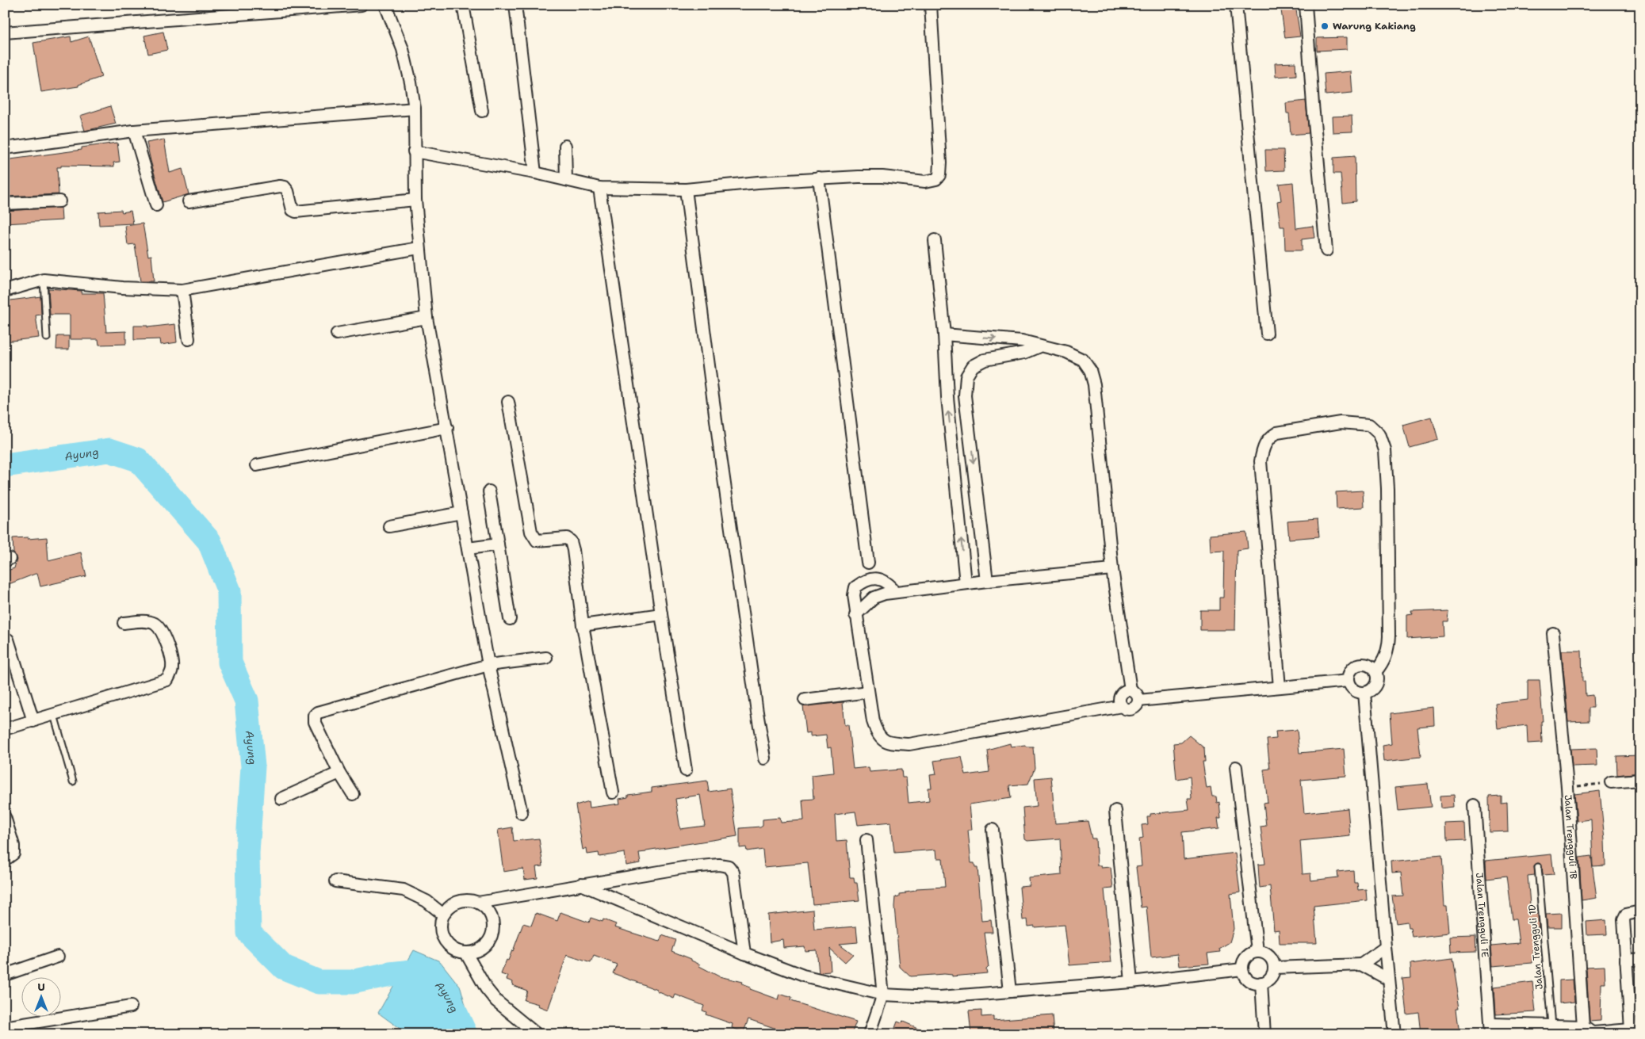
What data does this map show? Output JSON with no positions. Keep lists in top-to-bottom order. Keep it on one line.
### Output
{"streets":{"street":["Jalan Trengguli 1B","Jalan Trengguli 1E"],"lane":["Jalan Trengguli 1D"]},"water":["Ayung"],"places":["Warung Kakiang"],"north":"top"}
